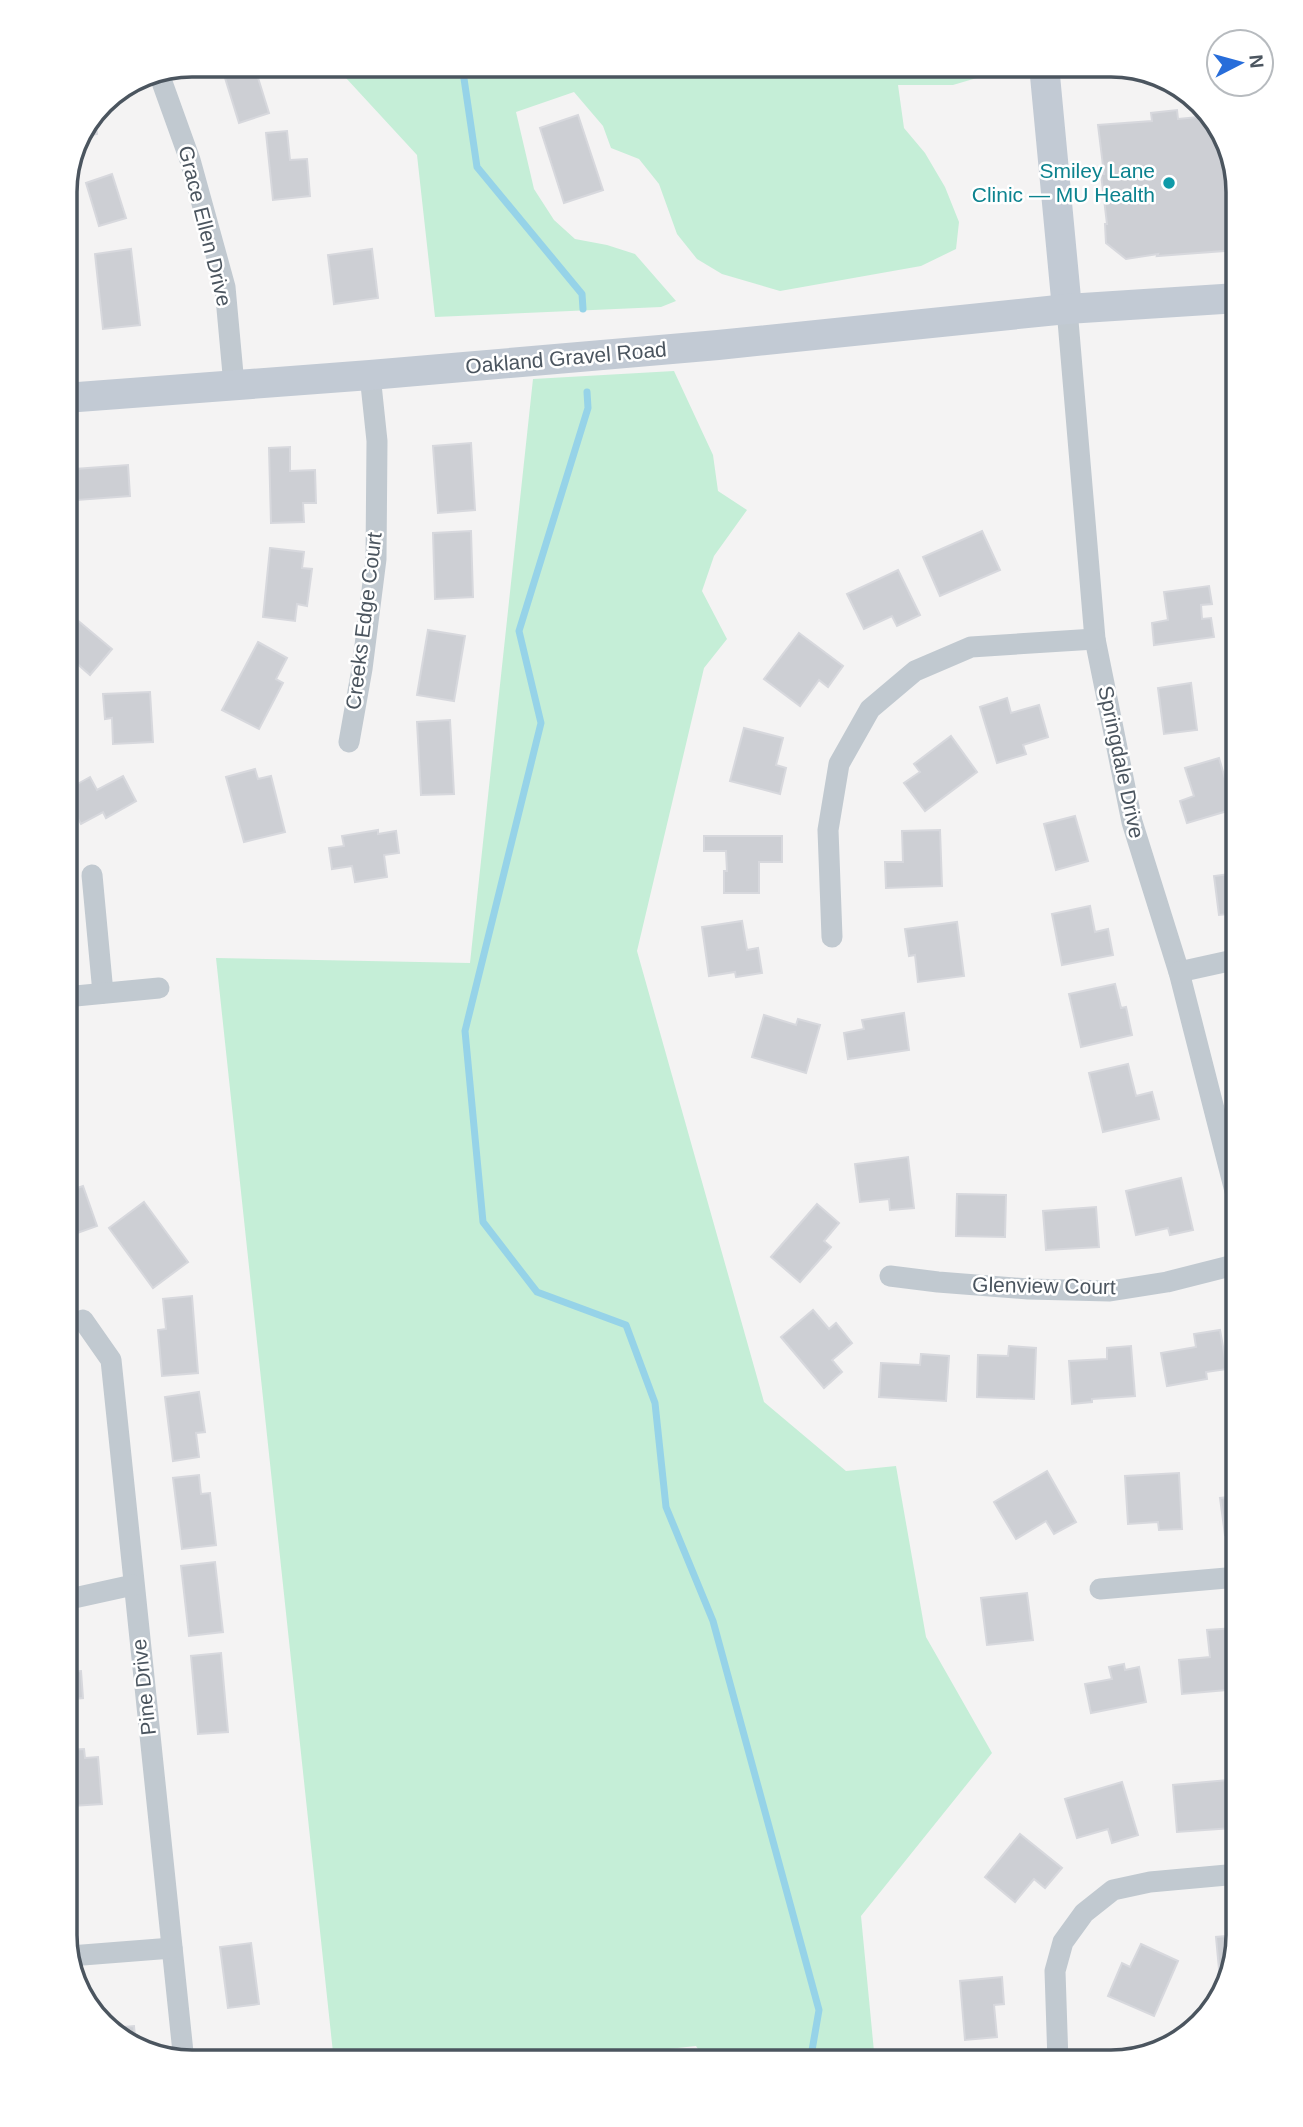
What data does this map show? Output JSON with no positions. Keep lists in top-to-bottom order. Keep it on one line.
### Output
{"streets":{"street":["Grace Ellen Drive","Oakland Gravel Road","Creeks Edge Court","Springdale Drive","Glenview Court","Pine Drive"]},"crossings":[["Grace Ellen Drive","Oakland Gravel Road"],["Oakland Gravel Road","Creeks Edge Court"],["Oakland Gravel Road","Springdale Drive"]],"places":["Smiley Lane Clinic — MU Health"],"north":"right"}
